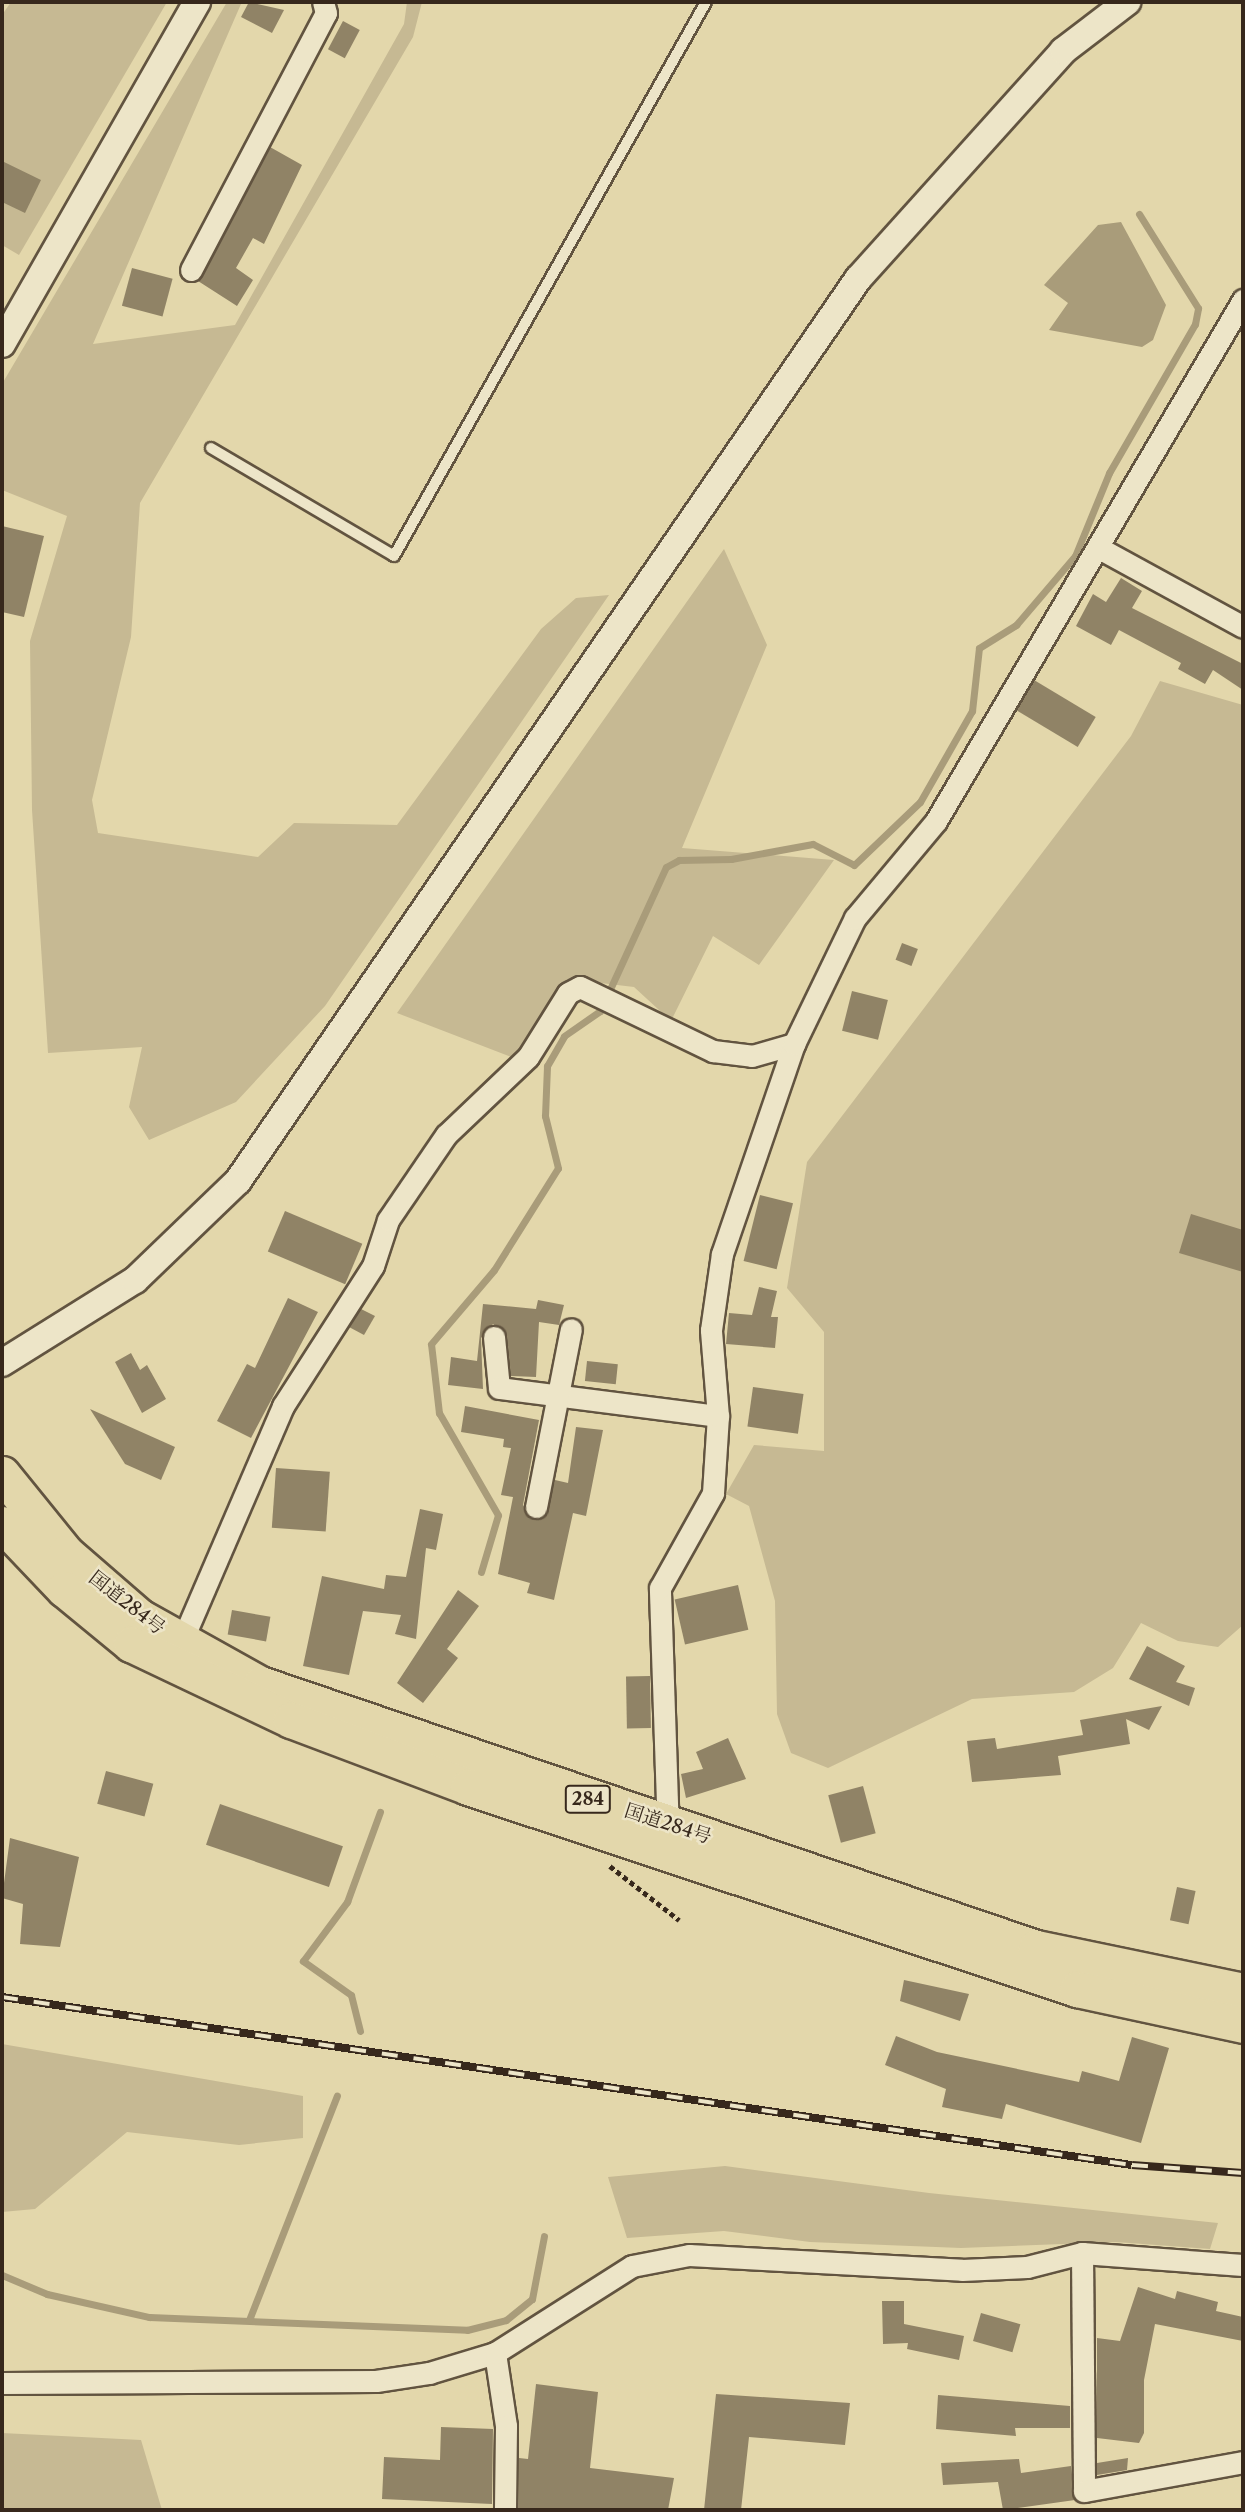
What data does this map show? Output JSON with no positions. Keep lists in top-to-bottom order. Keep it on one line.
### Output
{"streets":{"highway":["国道284号","284"]}}
